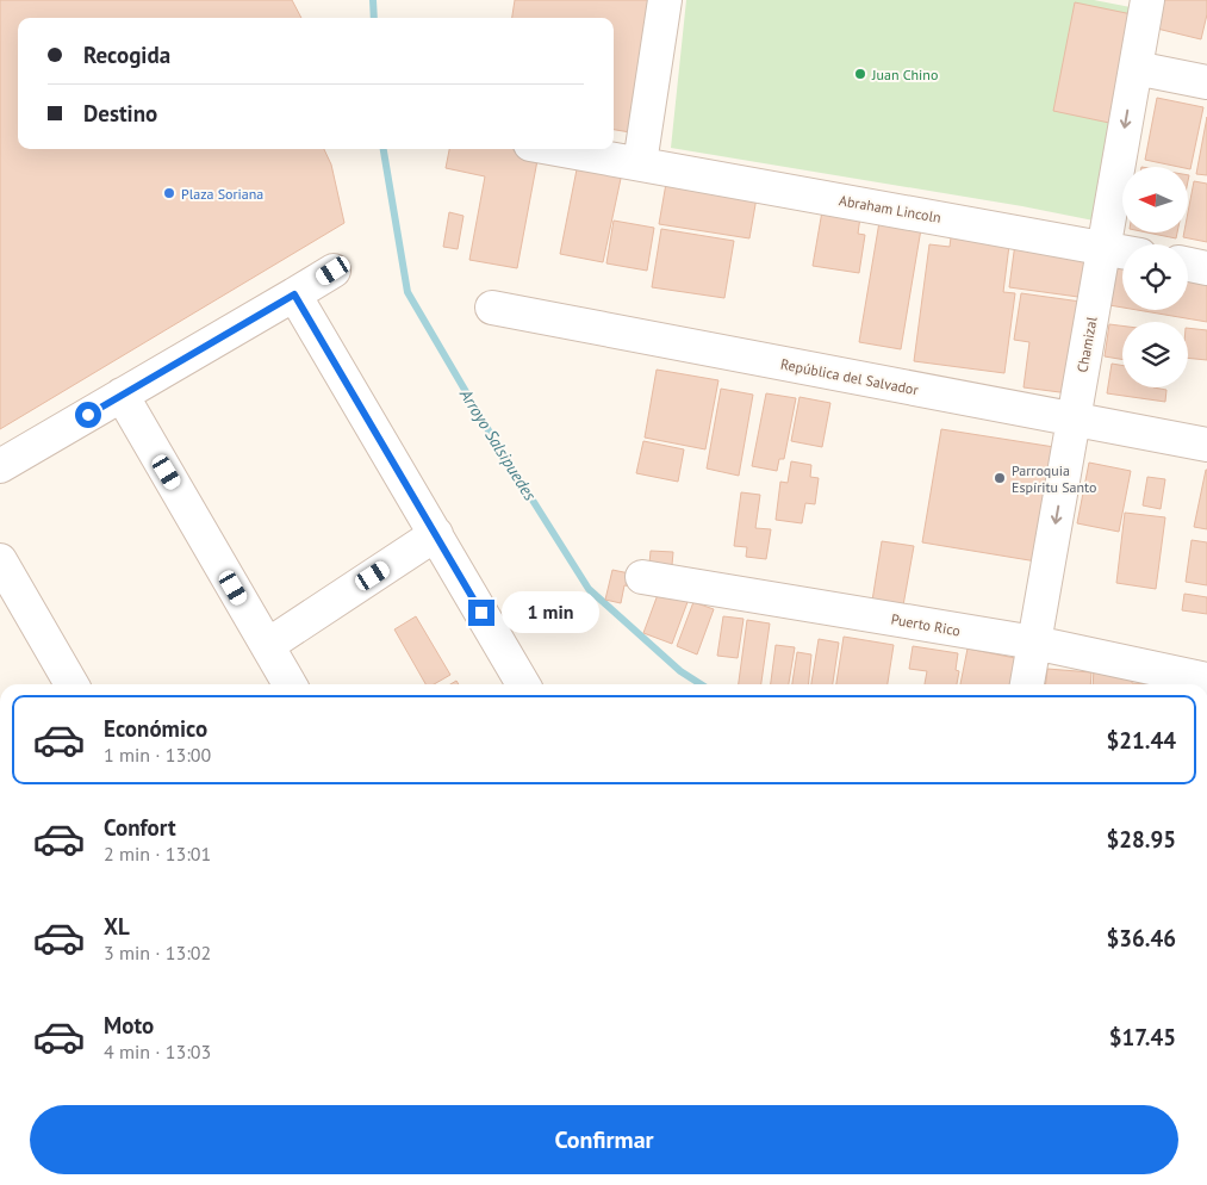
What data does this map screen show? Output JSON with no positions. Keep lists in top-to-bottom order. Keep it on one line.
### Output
{"streets":{"street":["Abraham Lincoln","Chamizal","República del Salvador","Puerto Rico"]},"crossings":[["Abraham Lincoln","Chamizal"],["Chamizal","República del Salvador"],["Chamizal","Puerto Rico"]],"one_way":["Chamizal"],"water":["Arroyo Salsipuedes"],"places":["Juan Chino","Plaza Soriana","Parroquia Espíritu Santo"],"north":"left","page":{"banner":["Recogida","Destino"],"bubble":"1 min","list":[{"name":"Económico","note":"1 min · 13:00","value":"$21.44"},{"name":"Confort","note":"2 min · 13:01","value":"$28.95"},{"name":"XL","note":"3 min · 13:02","value":"$36.46"},{"name":"Moto","note":"4 min · 13:03","value":"$17.45"}],"buttons":"Confirmar"}}
